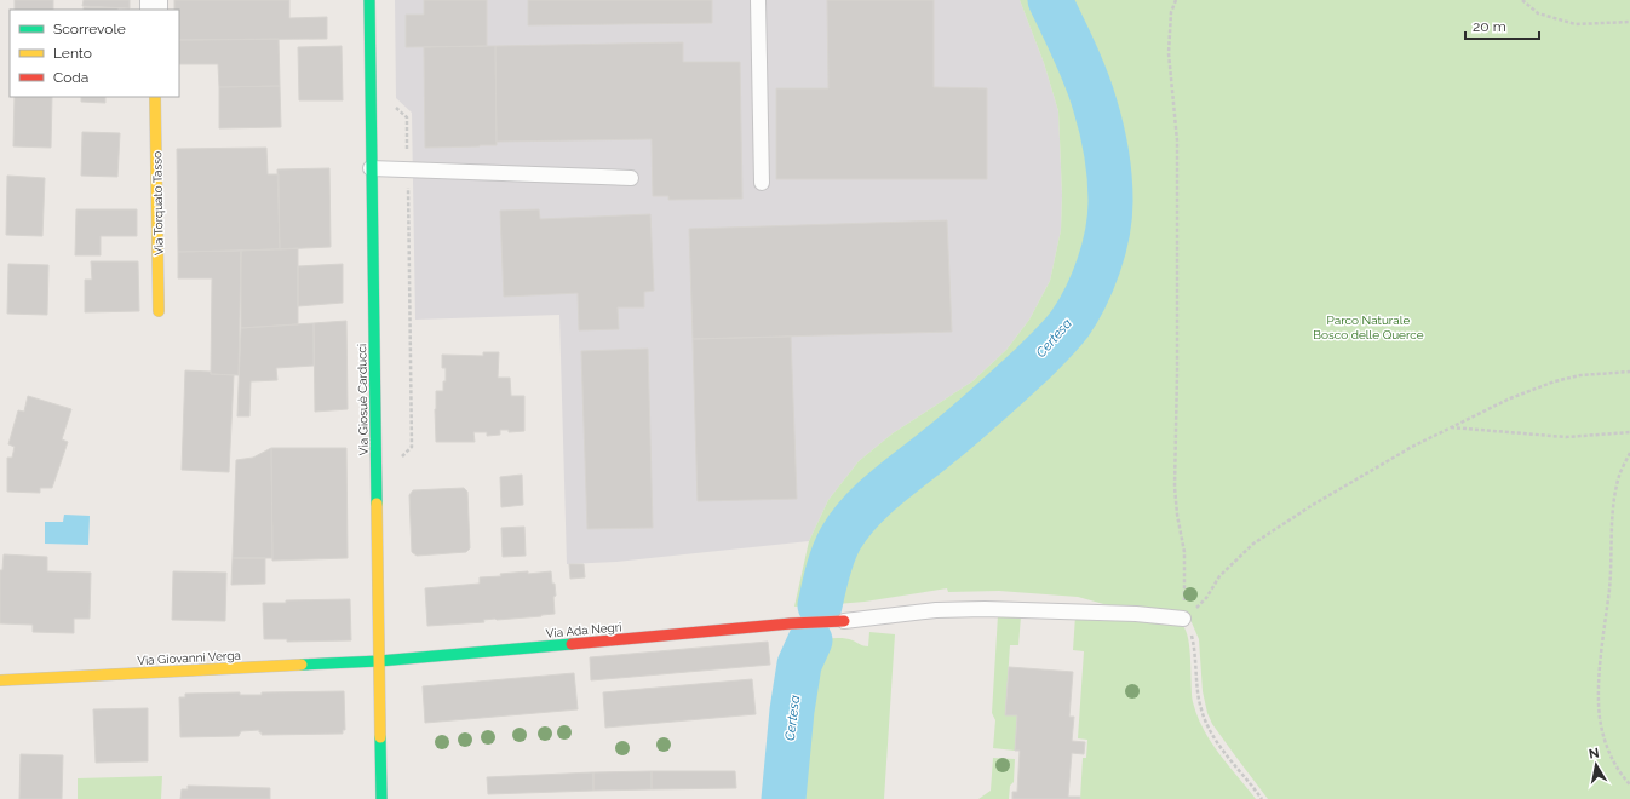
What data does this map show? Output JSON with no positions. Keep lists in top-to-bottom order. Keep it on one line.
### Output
{"streets":{"street":["Via Torquato Tasso","Via Giosuè Carducci","Via Ada Negri","Via Giovanni Verga"]},"crossings":[["Via Giosuè Carducci","Via Ada Negri"],["Via Giosuè Carducci","Via Giovanni Verga"],["Via Ada Negri","Via Giovanni Verga"]],"water":["Certesa"],"parks":["Parco Naturale Bosco delle Querce"],"legend":["Scorrevole","Lento","Coda"],"scale_bar":"20 m","north":"top"}
